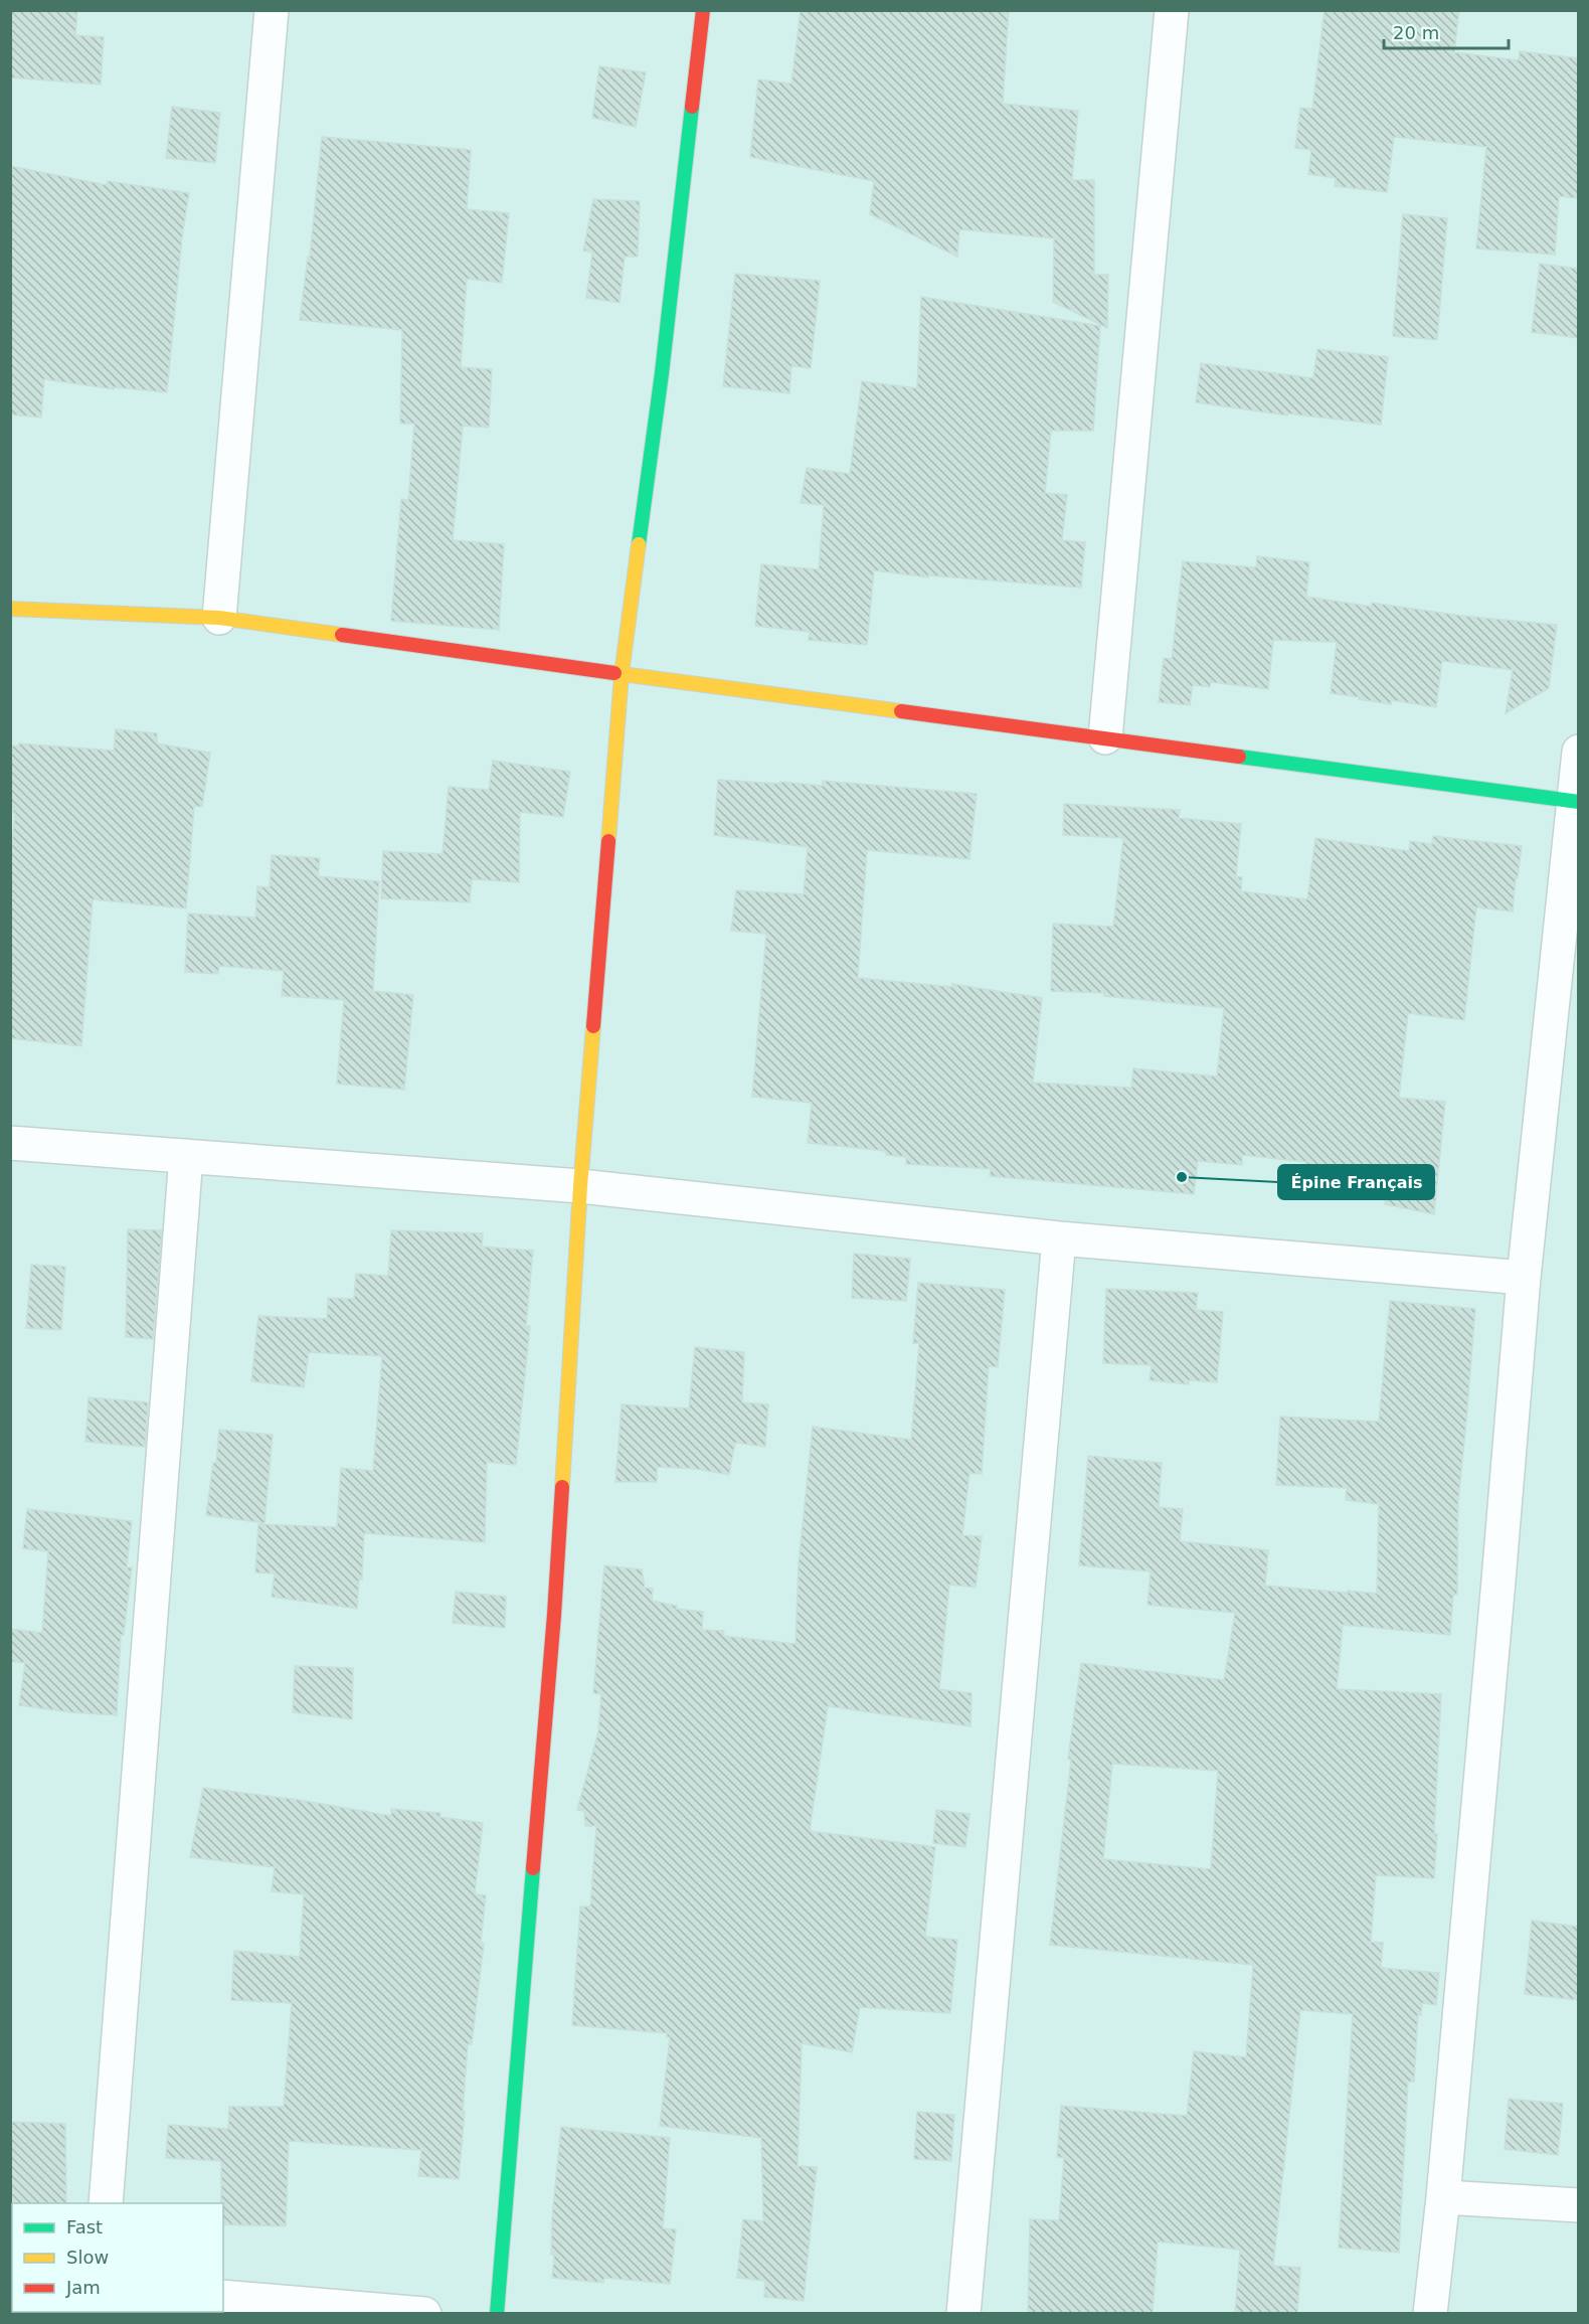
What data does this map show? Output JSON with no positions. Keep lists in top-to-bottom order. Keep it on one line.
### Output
{"places":["Épine Français"],"legend":["Fast","Slow","Jam"],"scale_bar":"20 m"}
